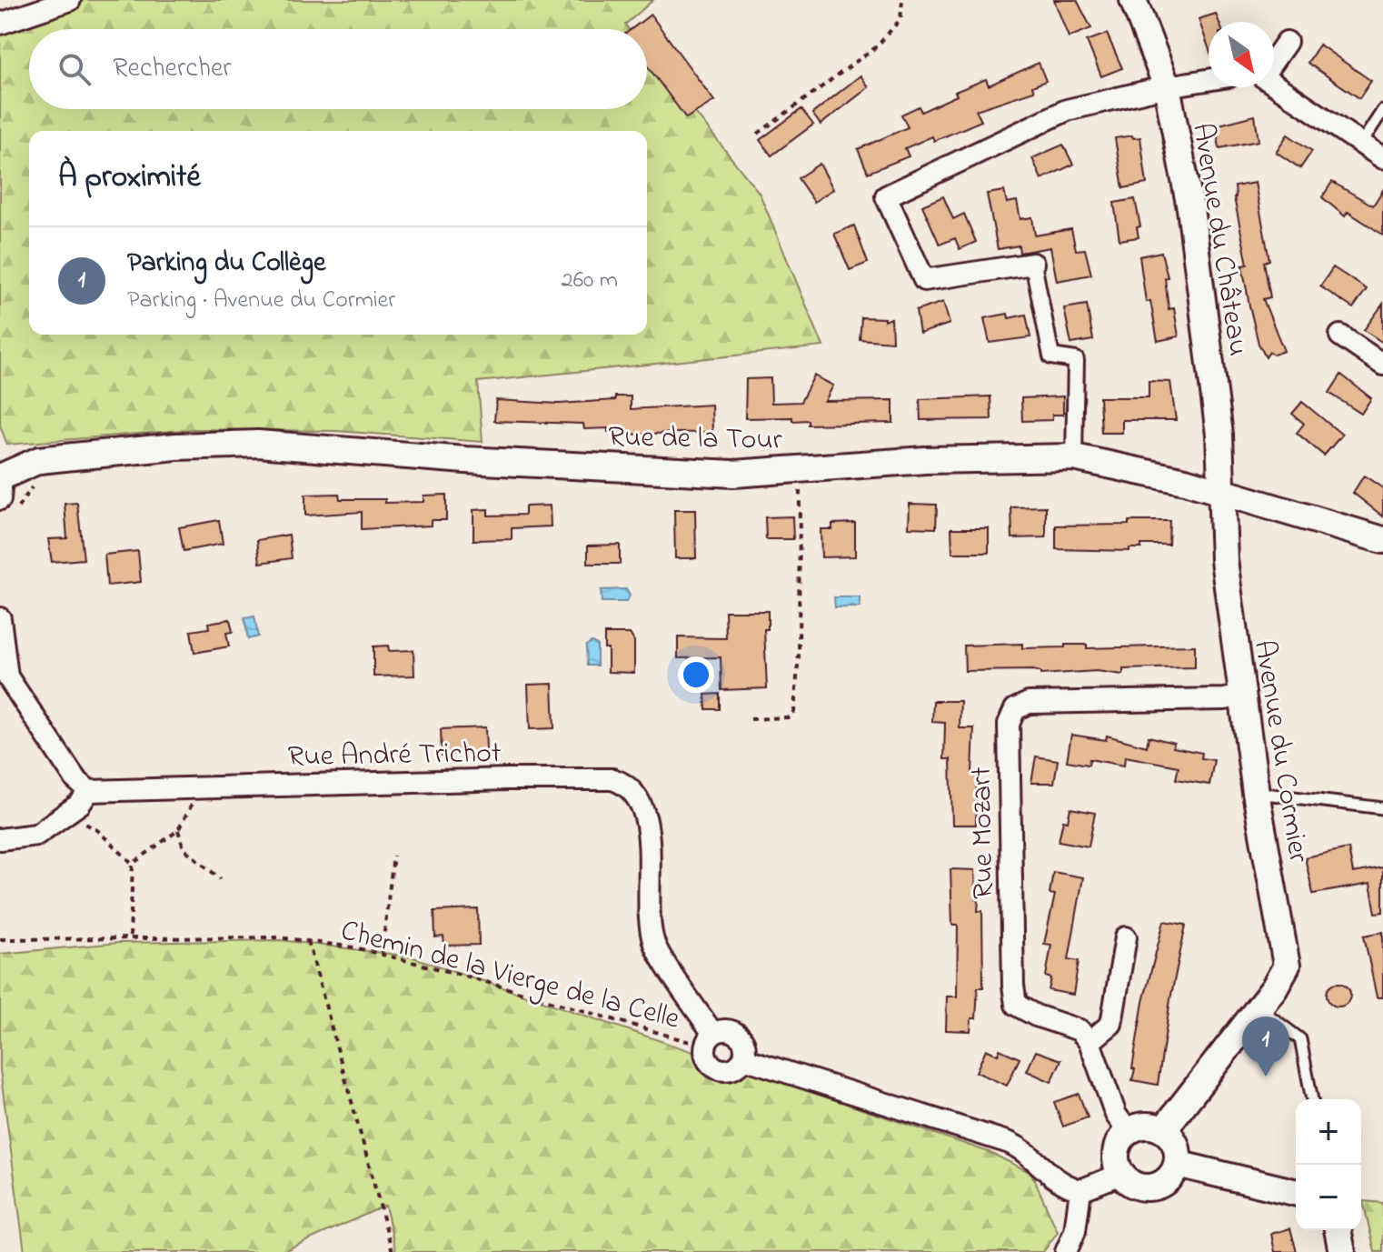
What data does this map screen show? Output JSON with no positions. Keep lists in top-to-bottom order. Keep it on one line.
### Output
{"streets":{"street":["Avenue du Château","Rue de la Tour","Avenue du Cormier","Rue André Trichot","Rue Mozart"],"path":["Chemin de la Vierge de la Celle"]},"crossings":[["Avenue du Château","Rue de la Tour"],["Avenue du Château","Avenue du Cormier"],["Rue de la Tour","Avenue du Cormier"],["Avenue du Cormier","Rue Mozart"],["Rue André Trichot","Chemin de la Vierge de la Celle"]],"north":"bottom right","page":{"search":"Rechercher","heading":"À proximité","list":[{"mark":"1","name":"Parking du Collège","note":"Parking · Avenue du Cormier","value":"260 m"}],"pins":"1","map_buttons":["+","−"]}}
